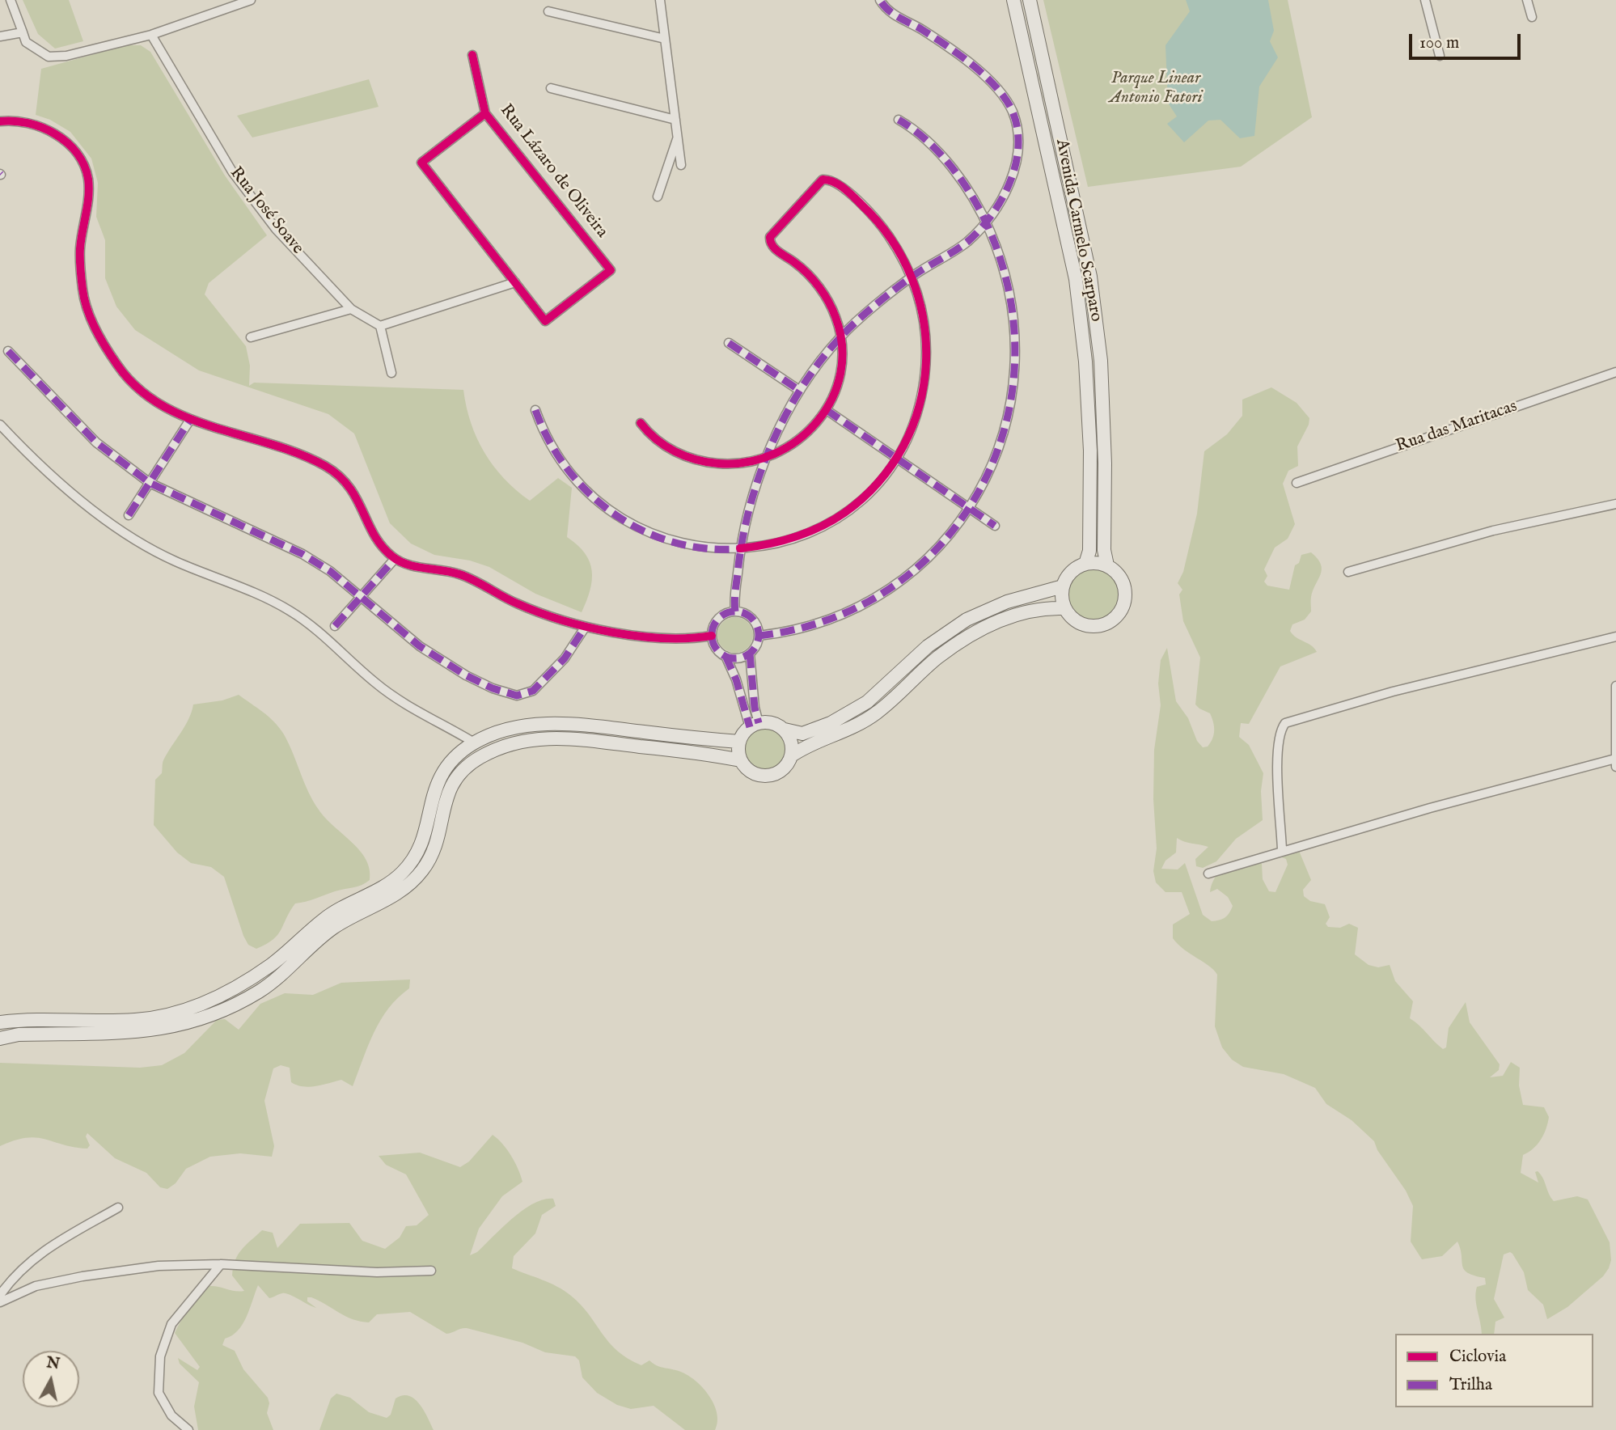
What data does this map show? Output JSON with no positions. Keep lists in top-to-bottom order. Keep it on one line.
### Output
{"streets":{"main road":["Avenida Carmelo Scarparo"],"street":["Rua Lázaro de Oliveira","Rua José Soave","Rua das Maritacas"]},"parks":["Parque Linear Antonio Fatori"],"legend":["Ciclovia","Trilha"],"scale_bar":"100 m","north":"top"}
